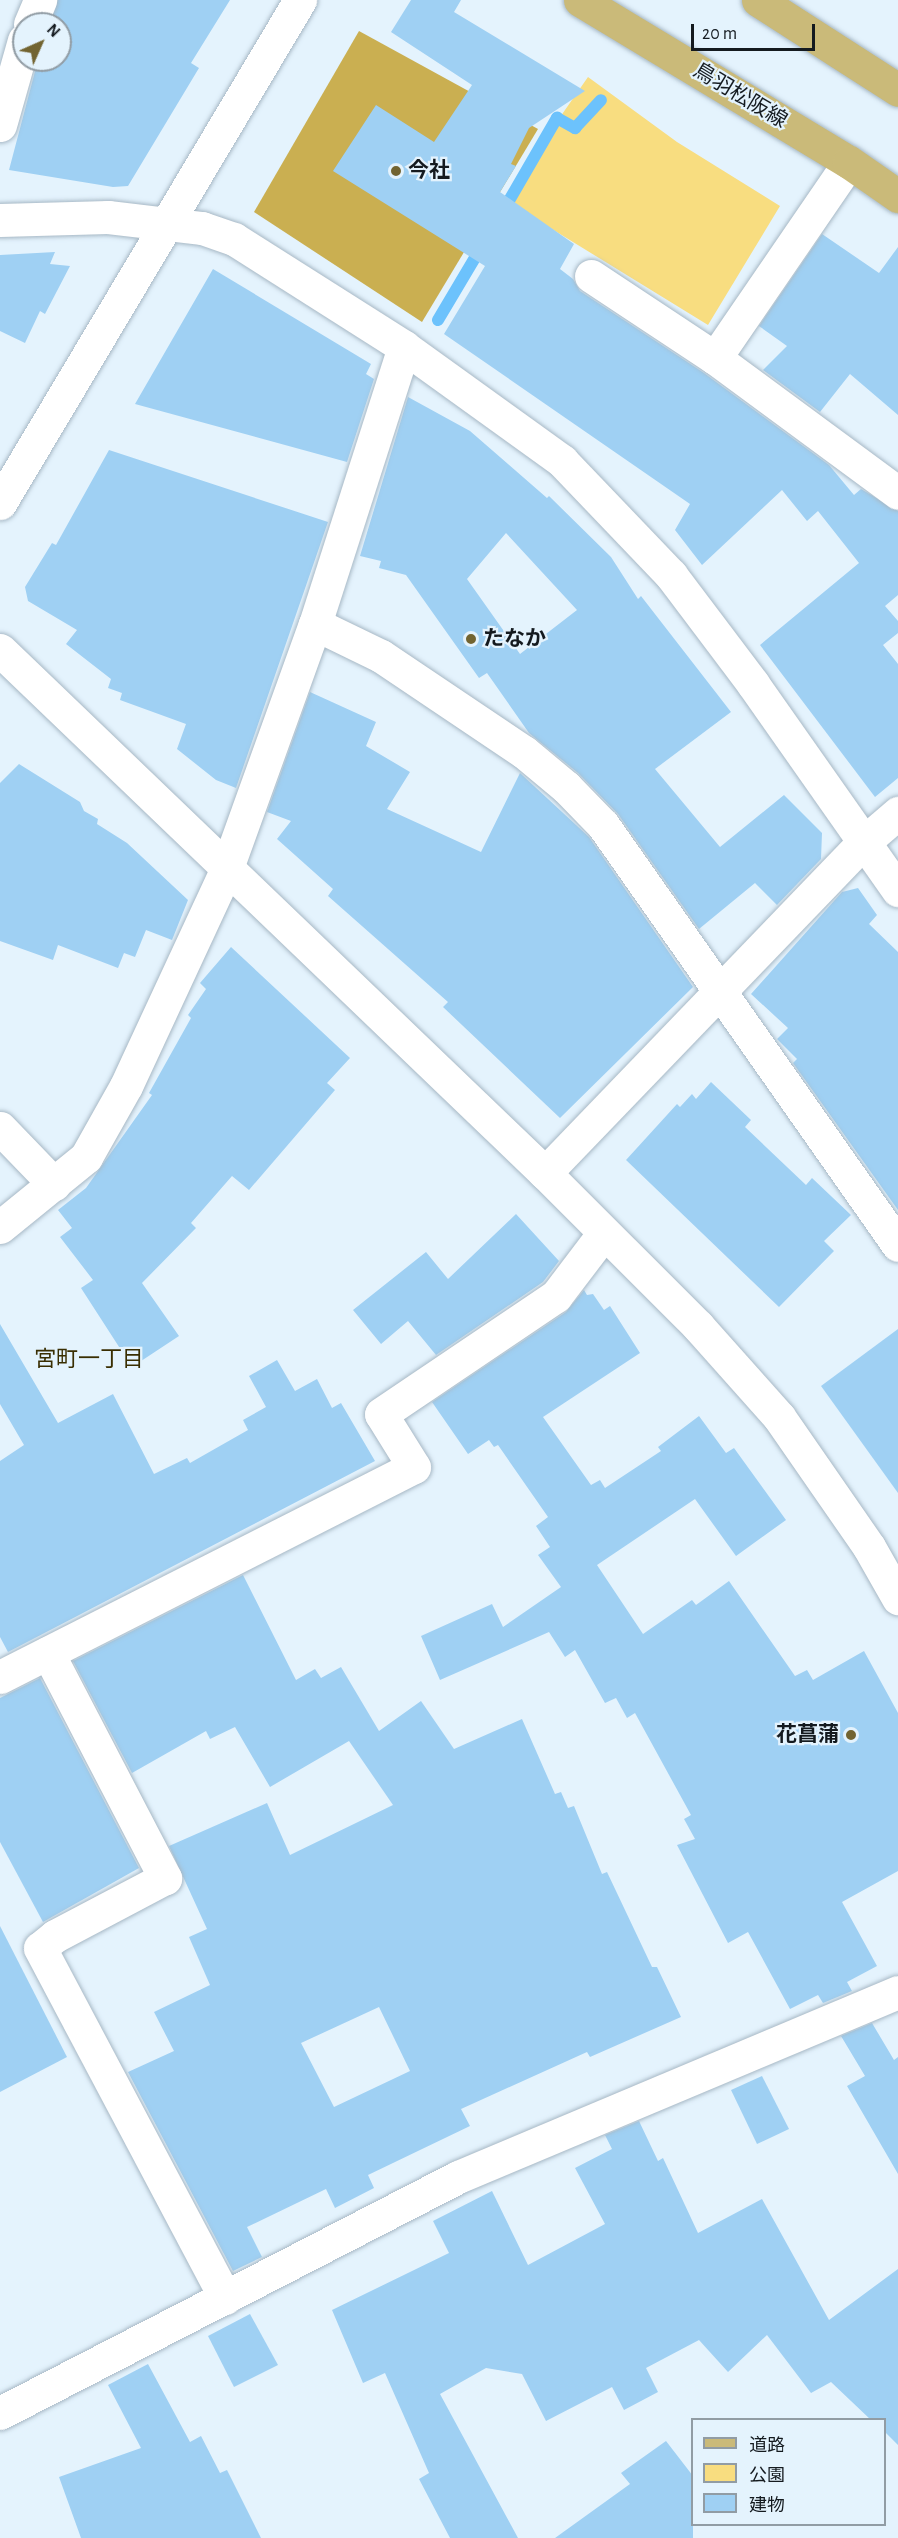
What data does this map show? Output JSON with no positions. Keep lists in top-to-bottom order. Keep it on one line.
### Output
{"streets":{"main road":["鳥羽松阪線"]},"districts":["宮町一丁目"],"places":["今社","たなか","花菖蒲"],"legend":["道路","公園","建物"],"scale_bar":"20 m","north":"top right"}
